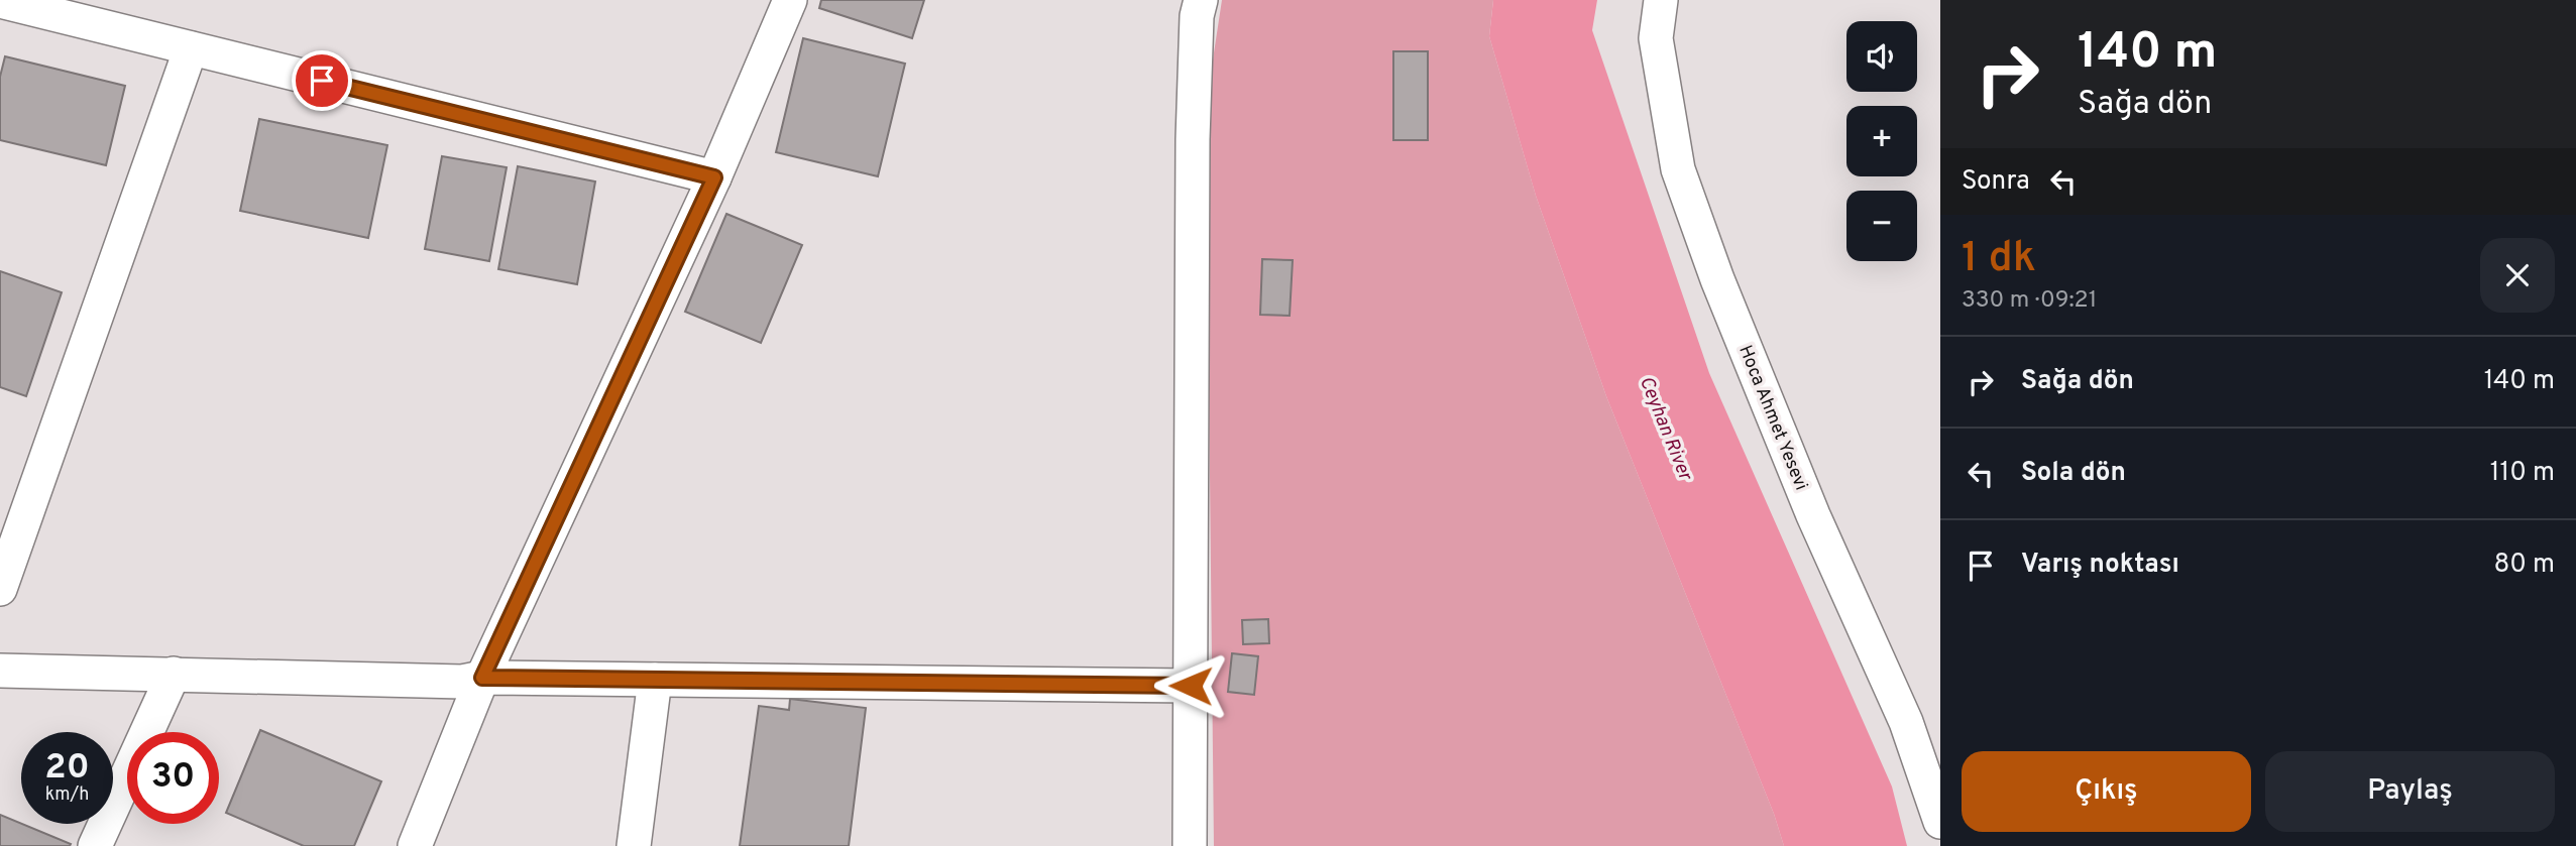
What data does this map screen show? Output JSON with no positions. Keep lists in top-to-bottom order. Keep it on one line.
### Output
{"streets":{"street":["Hoca Ahmet Yesevi"]},"water":["Ceyhan River"],"page":{"turn":["140 m","Sağa dön"],"map_buttons":["+","−"],"then":"Sonra","heading":["1 dk","330 m · 09:21"],"list":[{"name":"Sağa dön","value":"140 m"},{"name":"Sola dön","value":"110 m"},{"name":"Varış noktası","value":"80 m"}],"speed":"20 km/h","limit":"30","buttons":["Çıkış","Paylaş"]}}
